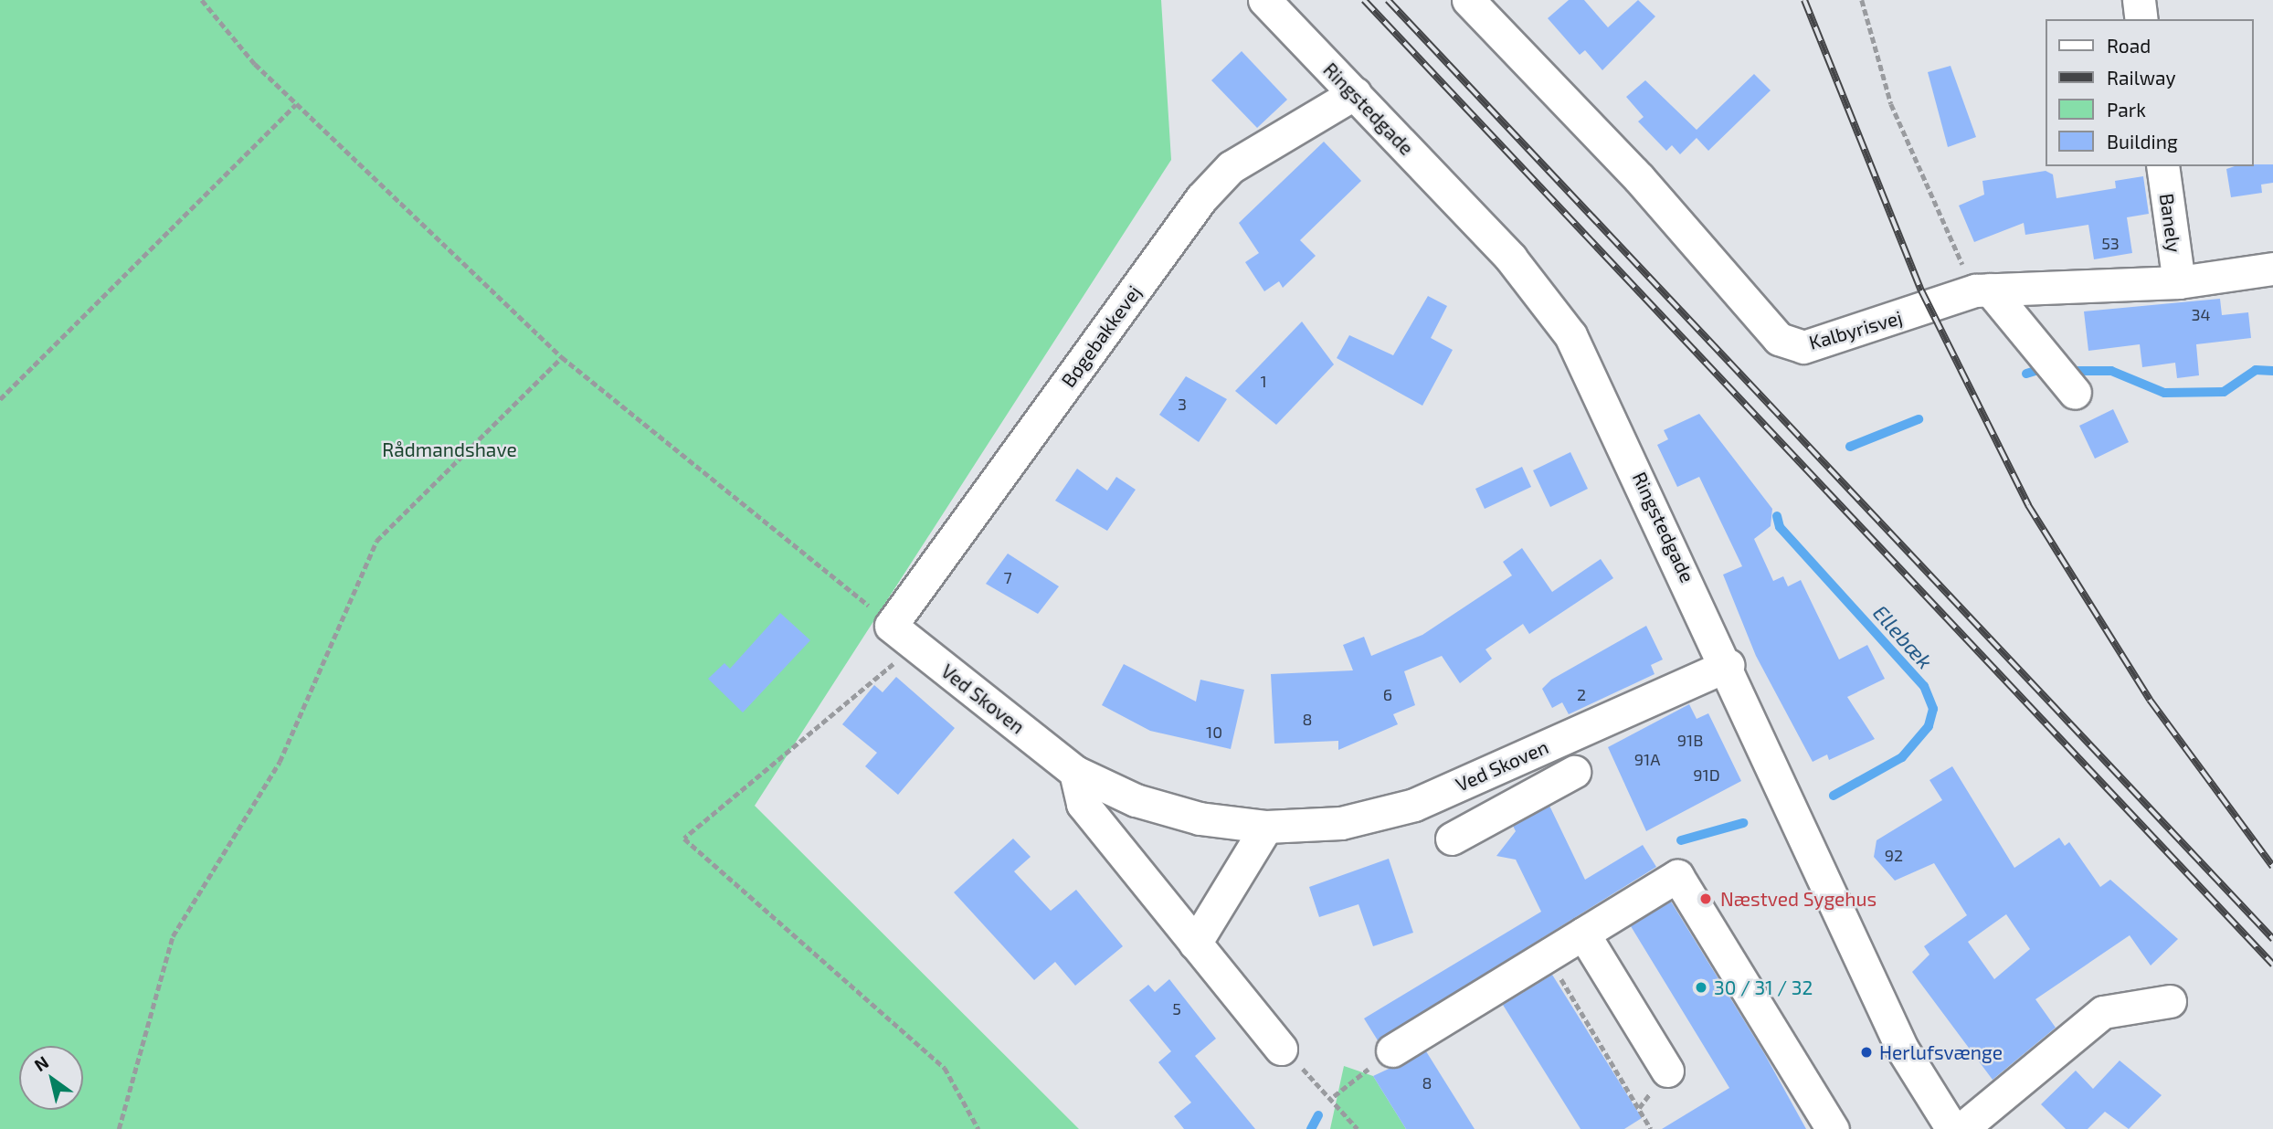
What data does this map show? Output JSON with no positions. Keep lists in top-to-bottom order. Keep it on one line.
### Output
{"streets":{"street":["Ringstedgade","Banely","Kalbyrisvej","Bøgebakkevej","Ved Skoven"]},"crossings":[["Ringstedgade","Bøgebakkevej"],["Ringstedgade","Ved Skoven"],["Banely","Kalbyrisvej"],["Bøgebakkevej","Ved Skoven"]],"water":["Ellebæk"],"parks":["Rådmandshave"],"places":["Næstved Sygehus","30 / 31 / 32","Herlufsvænge"],"house_numbers":["53","34","1","3","7","6","2","8","10","91B","91A","91D","92","5","8"],"legend":["Road","Railway","Park","Building"],"north":"top left"}
